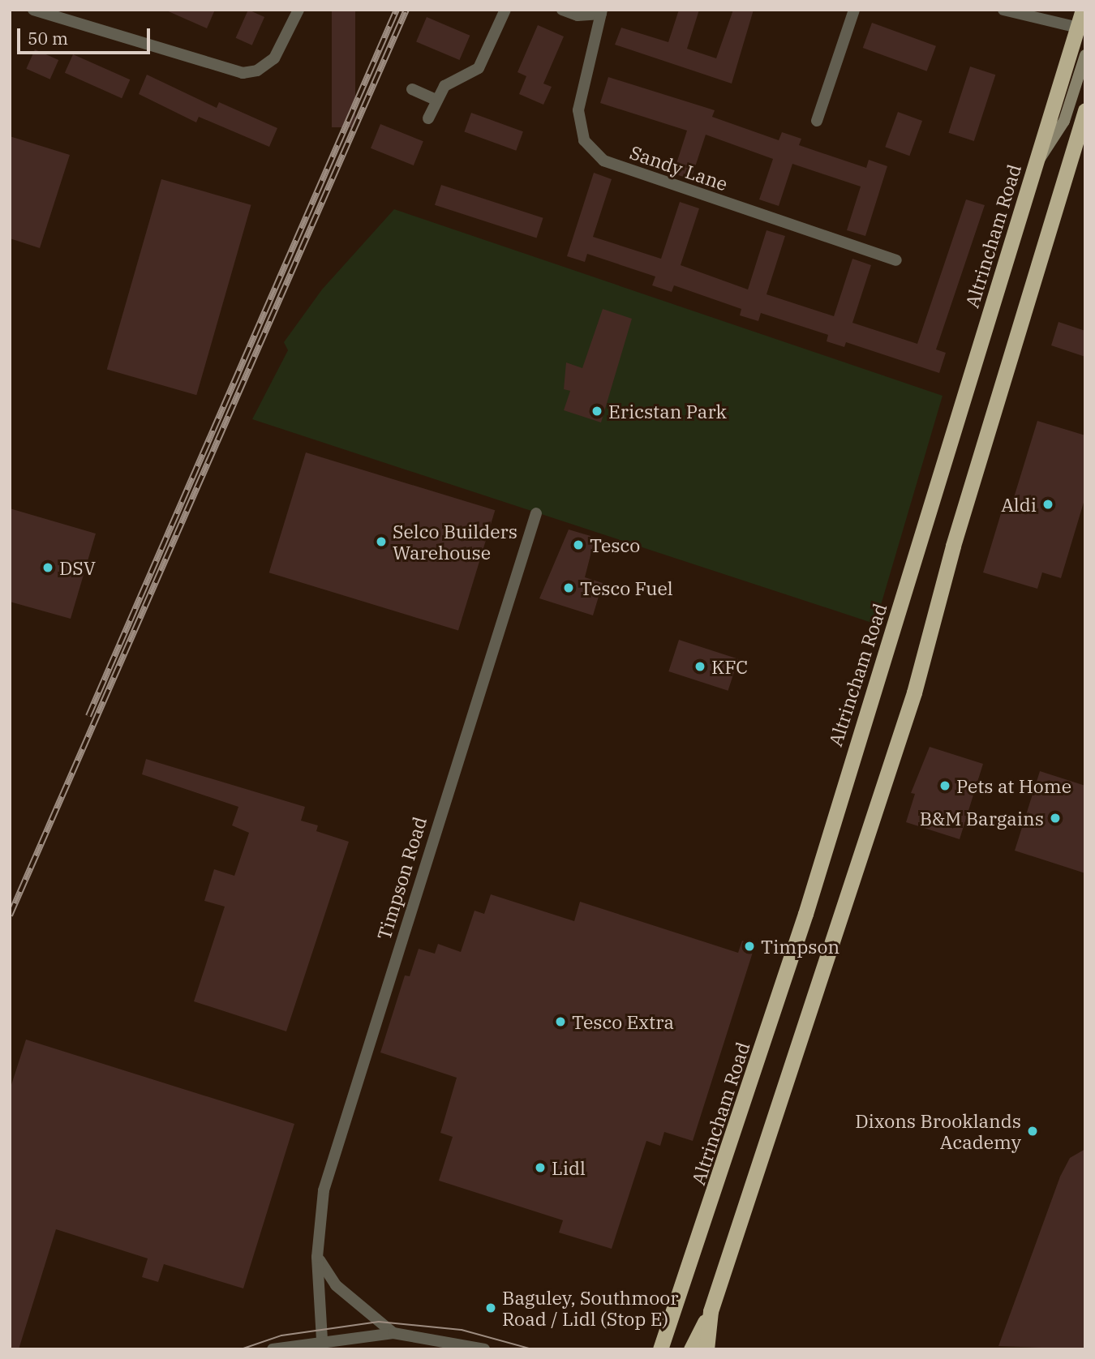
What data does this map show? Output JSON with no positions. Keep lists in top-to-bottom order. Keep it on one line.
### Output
{"streets":{"highway":["Altrincham Road"],"street":["Sandy Lane","Timpson Road"]},"places":["Ericstan Park","Aldi","Selco Builders Warehouse","Tesco","DSV","Tesco Fuel","KFC","Pets at Home","B&M Bargains","Timpson","Tesco Extra","Dixons Brooklands Academy","Lidl","Baguley, Southmoor Road / Lidl (Stop E)"],"scale_bar":"50 m"}
